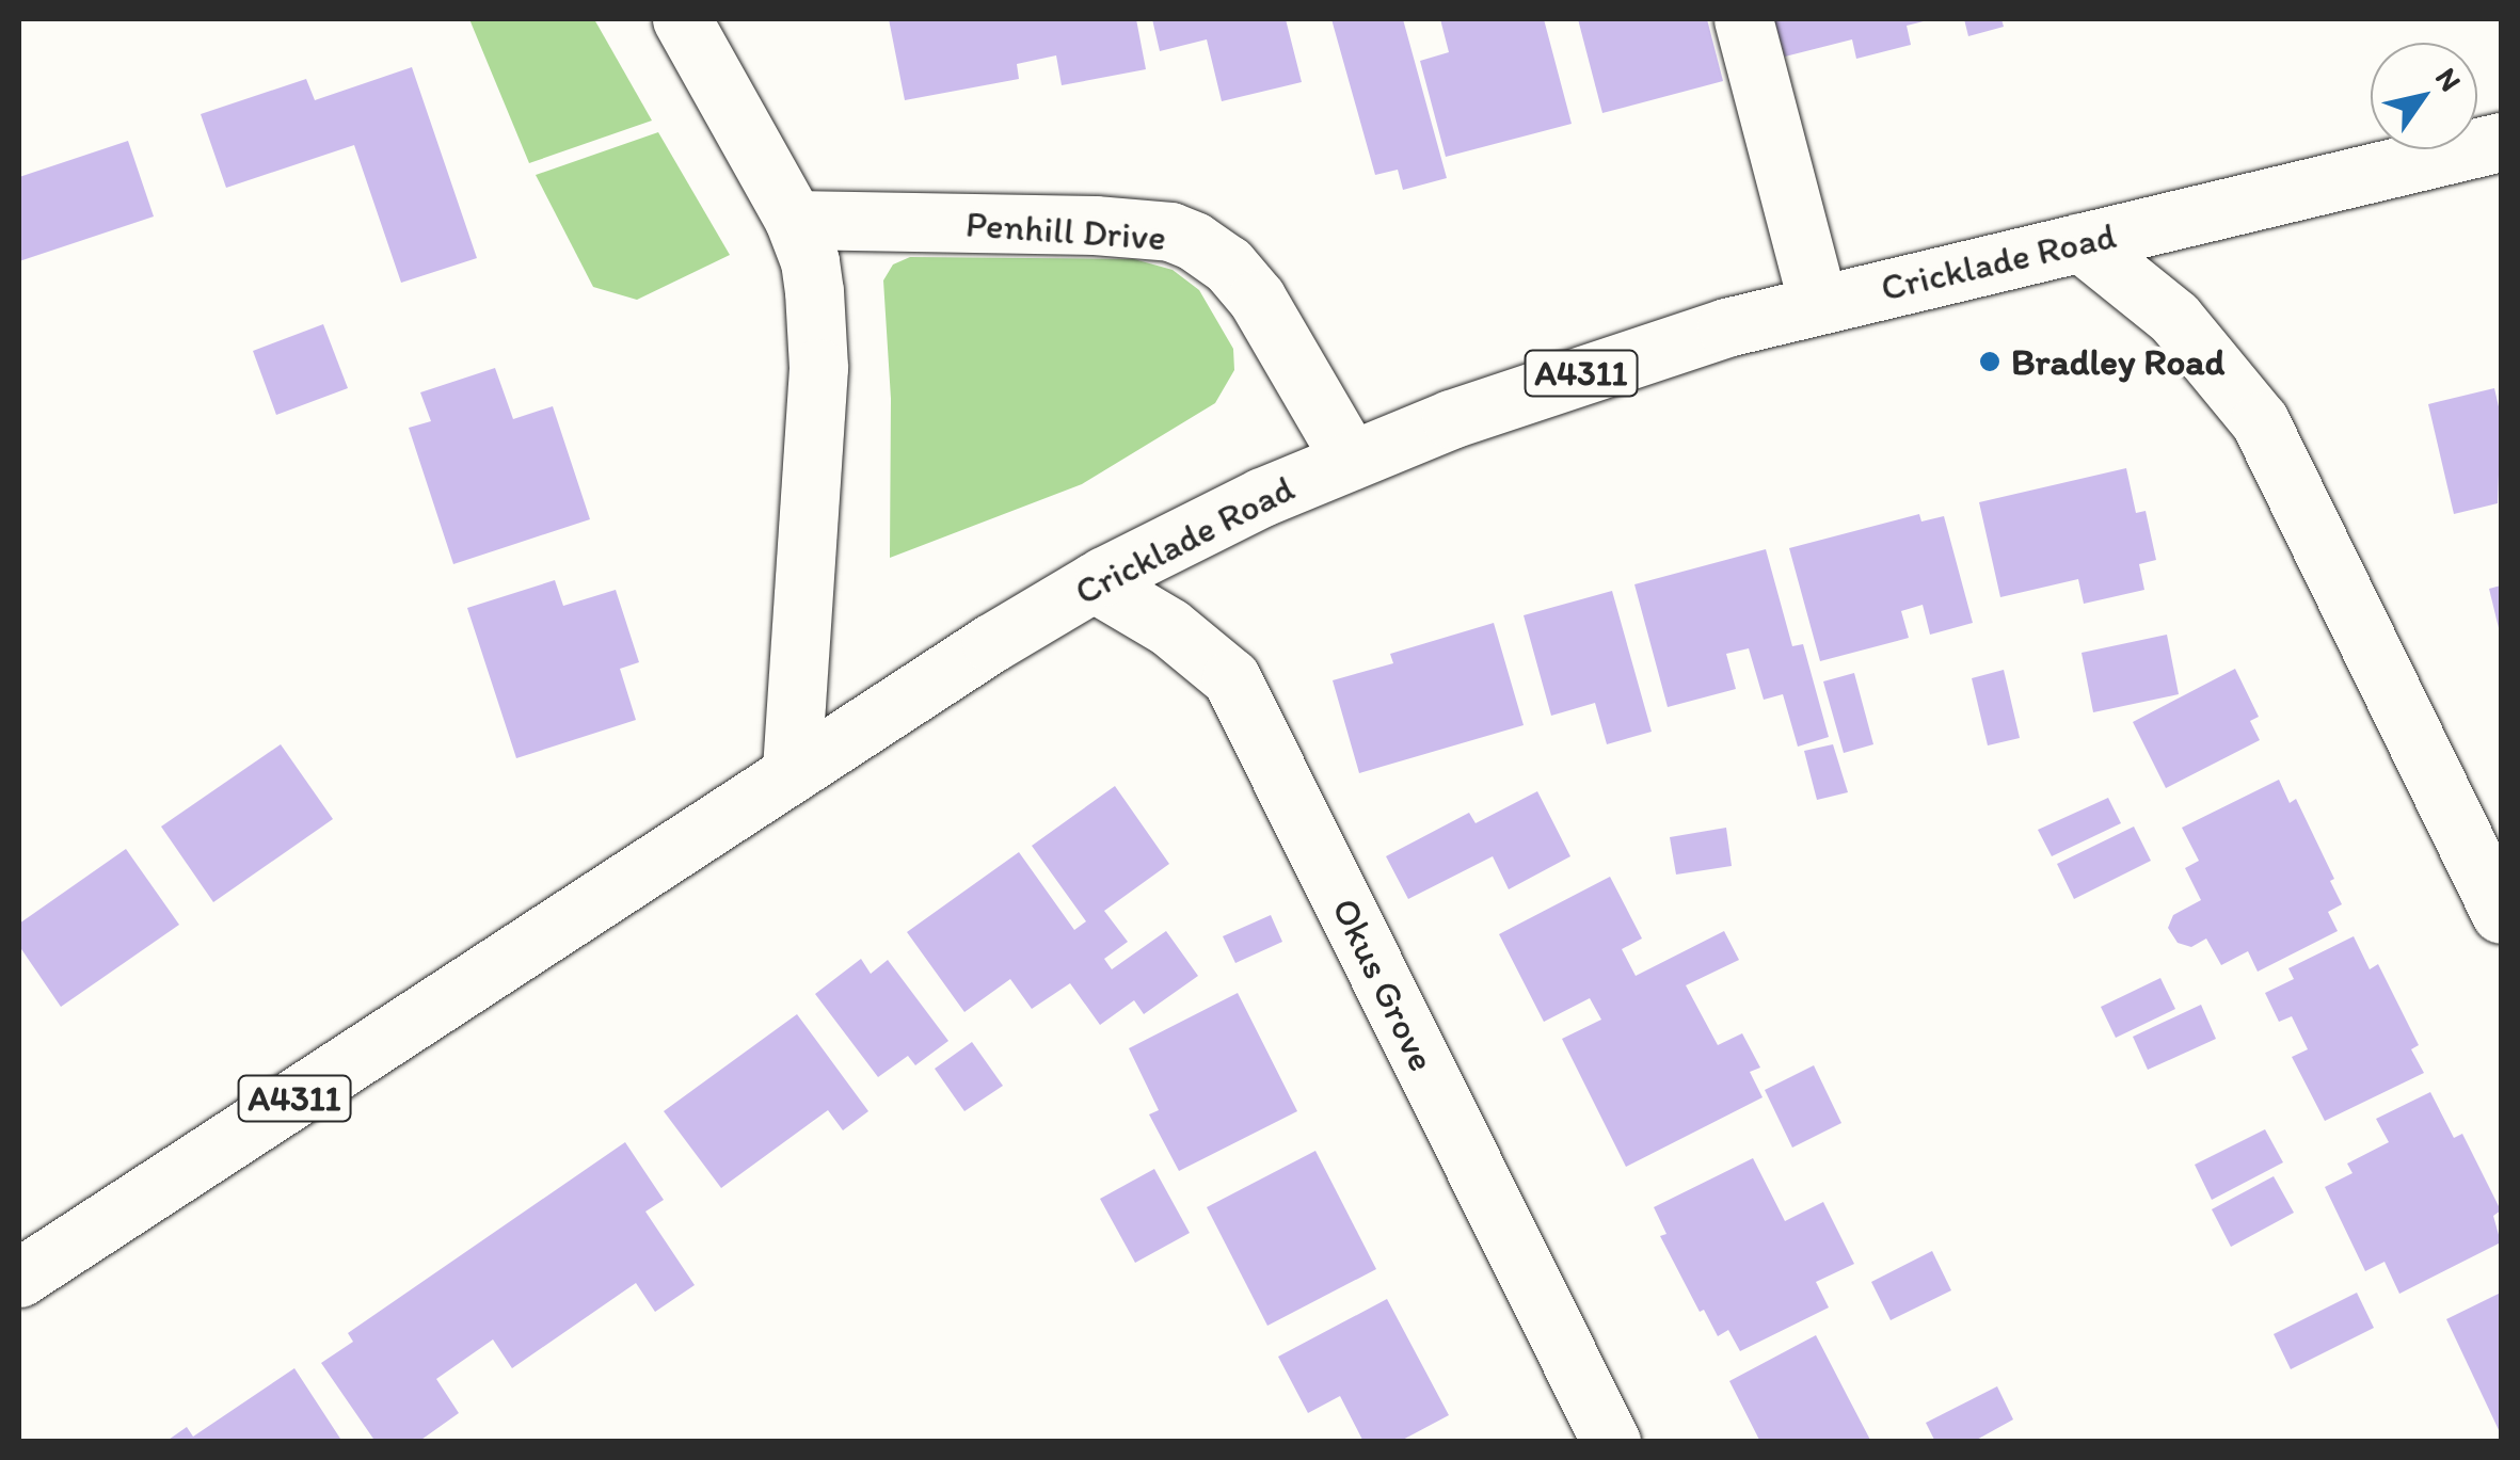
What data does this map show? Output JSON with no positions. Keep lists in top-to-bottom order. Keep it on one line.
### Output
{"streets":{"street":["Penhill Drive","Cricklade Road","A4311","Okus Grove"]},"crossings":[["Penhill Drive","Cricklade Road"],["Cricklade Road","Okus Grove"]],"places":["Bradley Road"],"north":"top right"}
